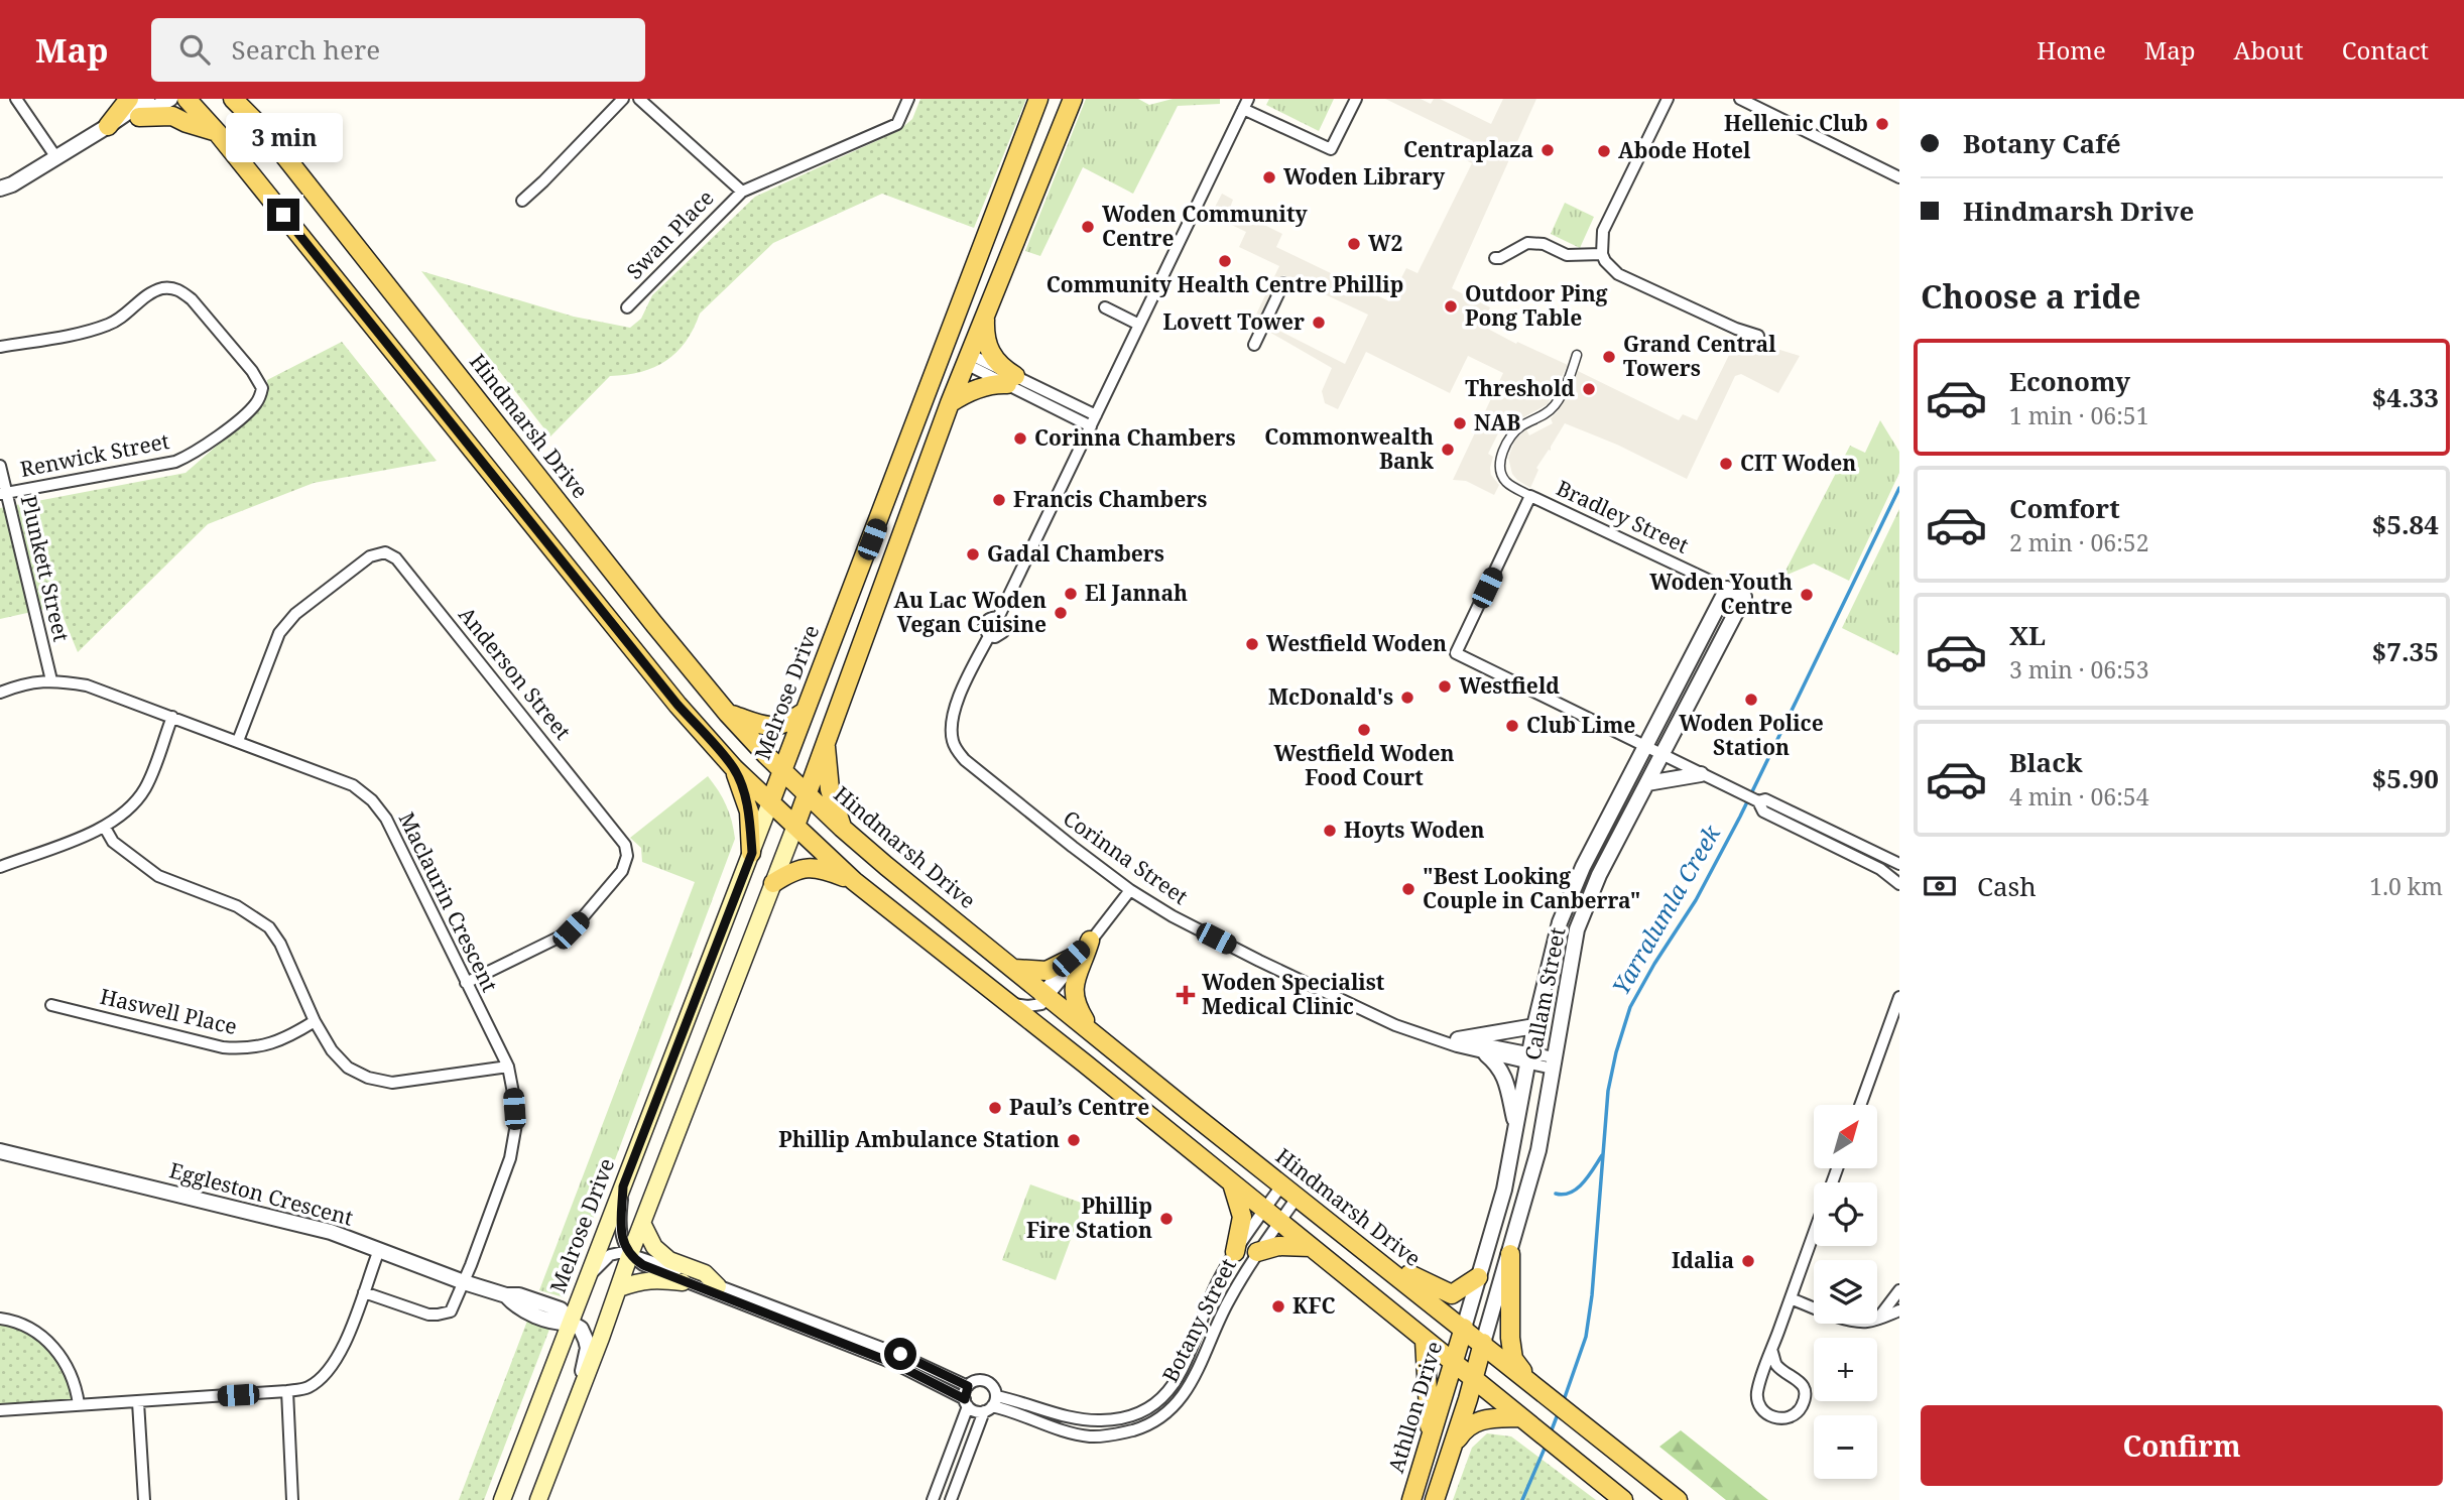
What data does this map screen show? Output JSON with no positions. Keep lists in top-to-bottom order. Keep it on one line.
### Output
{"streets":{"main road":["Hindmarsh Drive","Melrose Drive","Athllon Drive"],"street":["Swan Place","Renwick Street","Bradley Street","Plunkett Street","Anderson Street","Corinna Street","Maclaurin Crescent","Callam Street","Haswell Place","Eggleston Crescent","Botany Street"]},"crossings":[["Hindmarsh Drive","Melrose Drive"],["Hindmarsh Drive","Callam Street"],["Hindmarsh Drive","Botany Street"],["Hindmarsh Drive","Athllon Drive"],["Renwick Street","Plunkett Street"],["Bradley Street","Callam Street"],["Plunkett Street","Maclaurin Crescent"],["Anderson Street","Maclaurin Crescent"],["Melrose Drive","Eggleston Crescent"],["Corinna Street","Callam Street"],["Maclaurin Crescent","Eggleston Crescent"],["Callam Street","Athllon Drive"]],"water":["Yarralumla Creek"],"places":{"other":["Hellenic Club","Centraplaza","Abode Hotel","Woden Library","Woden Community Centre","W2","Community Health Centre Phillip","Outdoor Ping Pong Table","Lovett Tower","Grand Central Towers","Threshold","NAB","Corinna Chambers","Commonwealth Bank","CIT Woden","Francis Chambers","Gadal Chambers","El Jannah","Woden Youth Centre","Au Lac Woden Vegan Cuisine","Westfield Woden","Westfield","McDonald's","Woden Police Station","Club Lime","Westfield Woden Food Court","Hoyts Woden","\"Best Looking Couple in Canberra\"","Paul’s Centre","Phillip Ambulance Station","Phillip Fire Station","Idalia","KFC"],"health":["Woden Specialist Medical Clinic"]},"north":"top right","page":{"header":"Map","search":"Search here","nav":["Home","Map","About","Contact"],"banner":["Botany Café","Hindmarsh Drive"],"bubble":"3 min","heading":"Choose a ride","list":[{"name":"Economy","note":"1 min · 06:51","value":"$4.33"},{"name":"Comfort","note":"2 min · 06:52","value":"$5.84"},{"name":"XL","note":"3 min · 06:53","value":"$7.35"},{"name":"Black","note":"4 min · 06:54","value":"$5.90"}],"pay":["Cash","1.0 km"],"map_buttons":["+","−"],"buttons":"Confirm"}}
